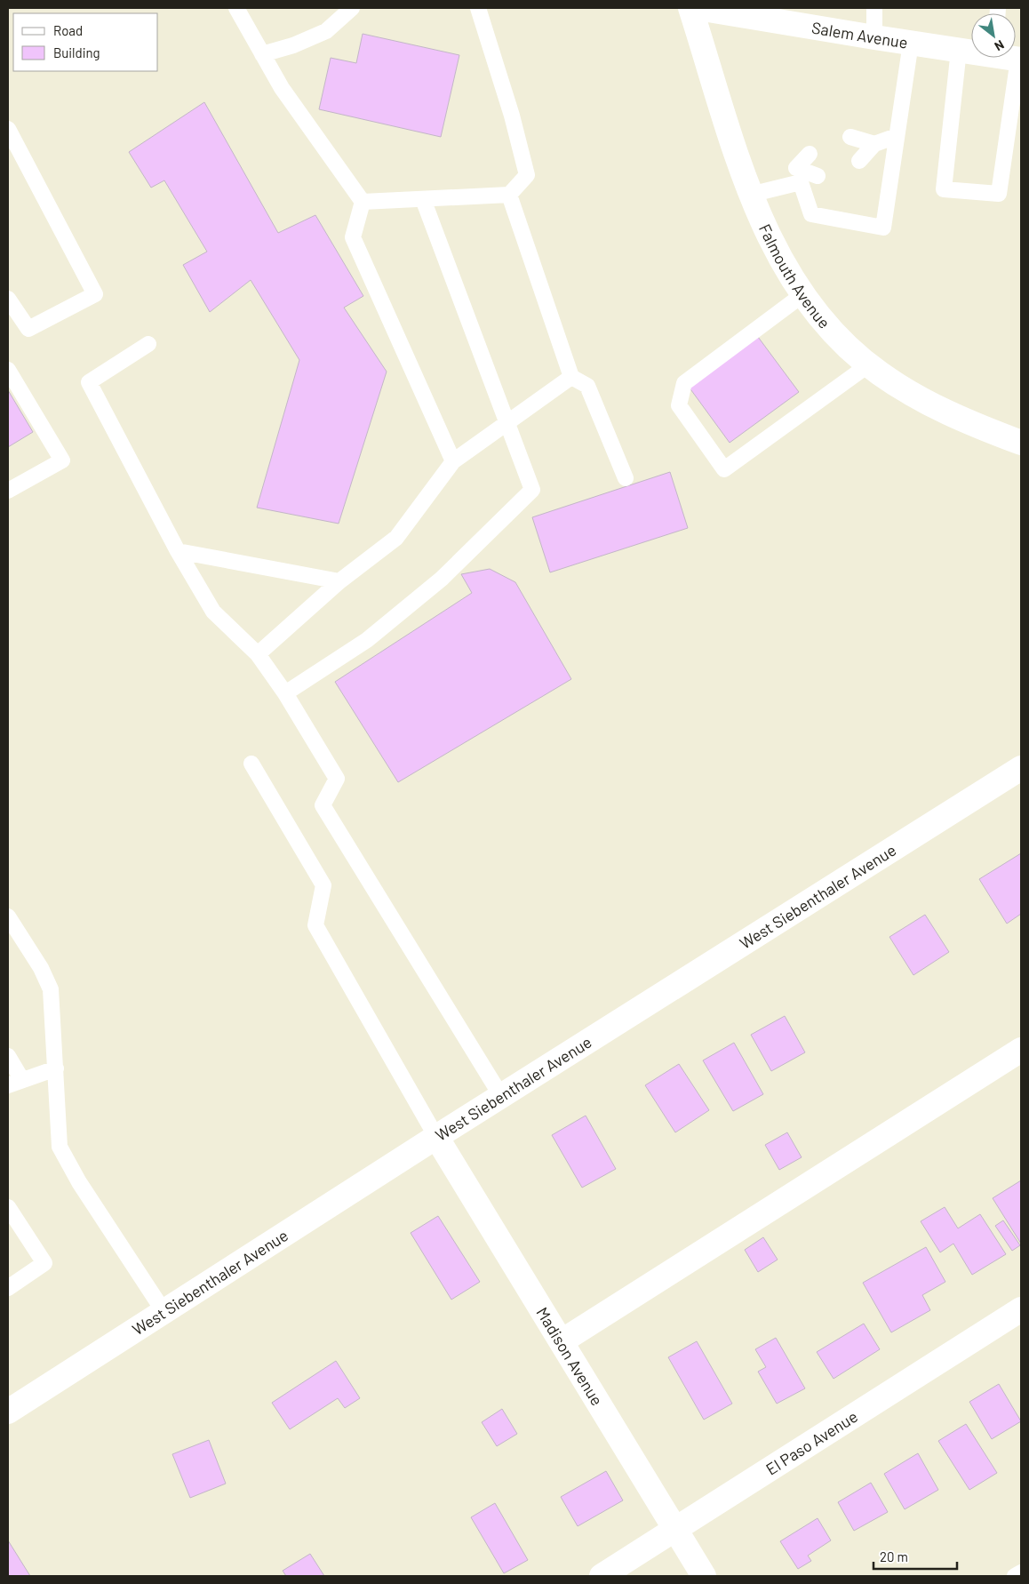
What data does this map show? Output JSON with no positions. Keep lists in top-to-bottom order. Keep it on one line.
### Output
{"streets":{"street":["Salem Avenue","Falmouth Avenue","West Siebenthaler Avenue","Madison Avenue","El Paso Avenue"]},"crossings":[["West Siebenthaler Avenue","Madison Avenue"],["Madison Avenue","El Paso Avenue"]],"legend":["Road","Building"],"scale_bar":"20 m","north":"bottom right"}
